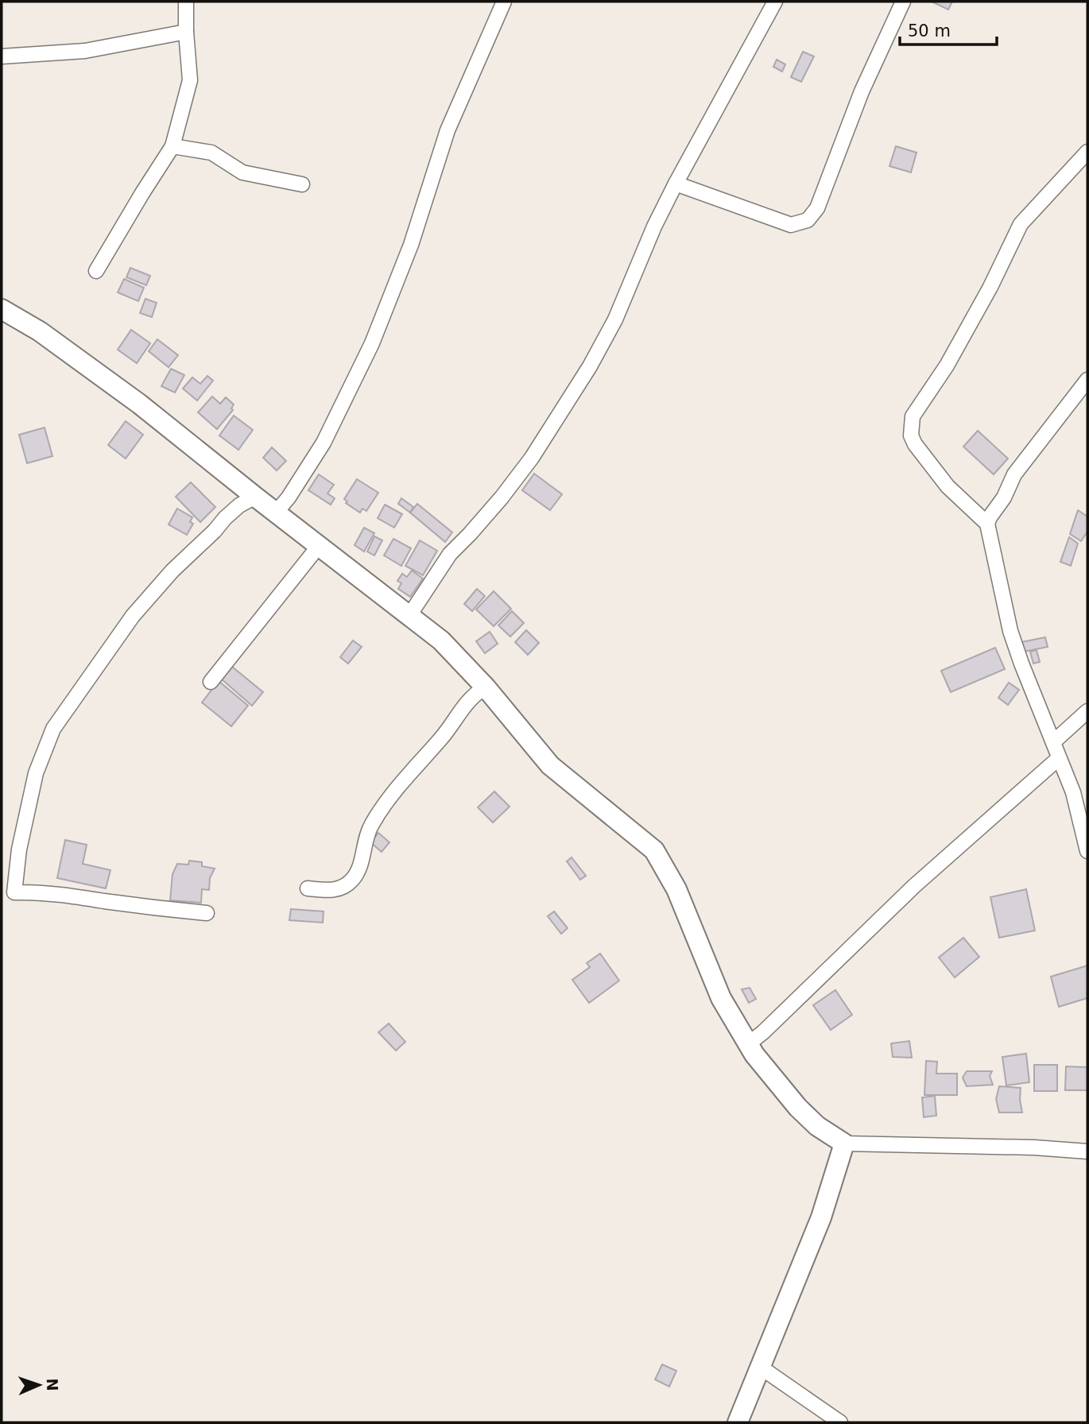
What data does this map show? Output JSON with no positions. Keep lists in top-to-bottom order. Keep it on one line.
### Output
{"scale_bar":"50 m","north":"right"}
